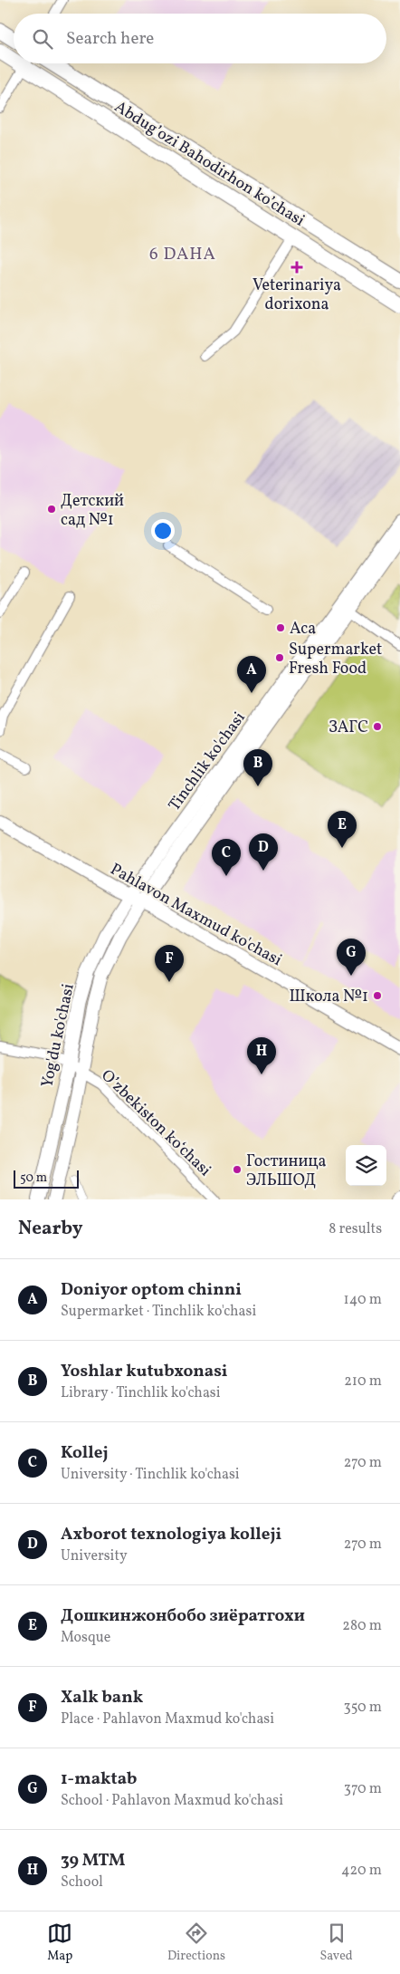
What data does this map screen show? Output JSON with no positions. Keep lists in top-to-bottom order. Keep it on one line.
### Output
{"streets":{"main road":["Abdug’ozi Bahodirhon ko’chasi","Tinchlik ko'chasi","Pahlavon Maxmud ko'chasi","Yog'du ko'chasi"],"street":["O’zbekiston ko‘chasi"]},"crossings":[["Tinchlik ko'chasi","Pahlavon Maxmud ko'chasi"],["Tinchlik ko'chasi","Yog'du ko'chasi"],["Pahlavon Maxmud ko'chasi","Yog'du ko'chasi"],["Yog'du ko'chasi","O’zbekiston ko‘chasi"]],"districts":["6 DAHA"],"places":{"health":["Veterinariya dorixona"],"other":["Детский сад №1","Аса","Supermarket Fresh Food","ЗАГС","Школа №1","Гостиница ЭЛЬШОД"]},"scale_bar":"50 m","page":{"search":"Search here","pins":["A","B","E","D","C","G","F","H"],"scale":"50 m","heading":["Nearby","8 results"],"list":[{"mark":"A","name":"Doniyor optom chinni","note":"Supermarket · Tinchlik ko'chasi","value":"140 m"},{"mark":"B","name":"Yoshlar kutubxonasi","note":"Library · Tinchlik ko'chasi","value":"210 m"},{"mark":"C","name":"Kollej","note":"University · Tinchlik ko'chasi","value":"270 m"},{"mark":"D","name":"Axborot texnologiya kolleji","note":"University","value":"270 m"},{"mark":"E","name":"Дошкинжонбобо зиёратгохи","note":"Mosque","value":"280 m"},{"mark":"F","name":"Xalk bank","note":"Place · Pahlavon Maxmud ko'chasi","value":"350 m"},{"mark":"G","name":"1-maktab","note":"School · Pahlavon Maxmud ko'chasi","value":"370 m"},{"mark":"H","name":"39 MTM","note":"School","value":"420 m"}],"nav":["Map","Directions","Saved"]}}
